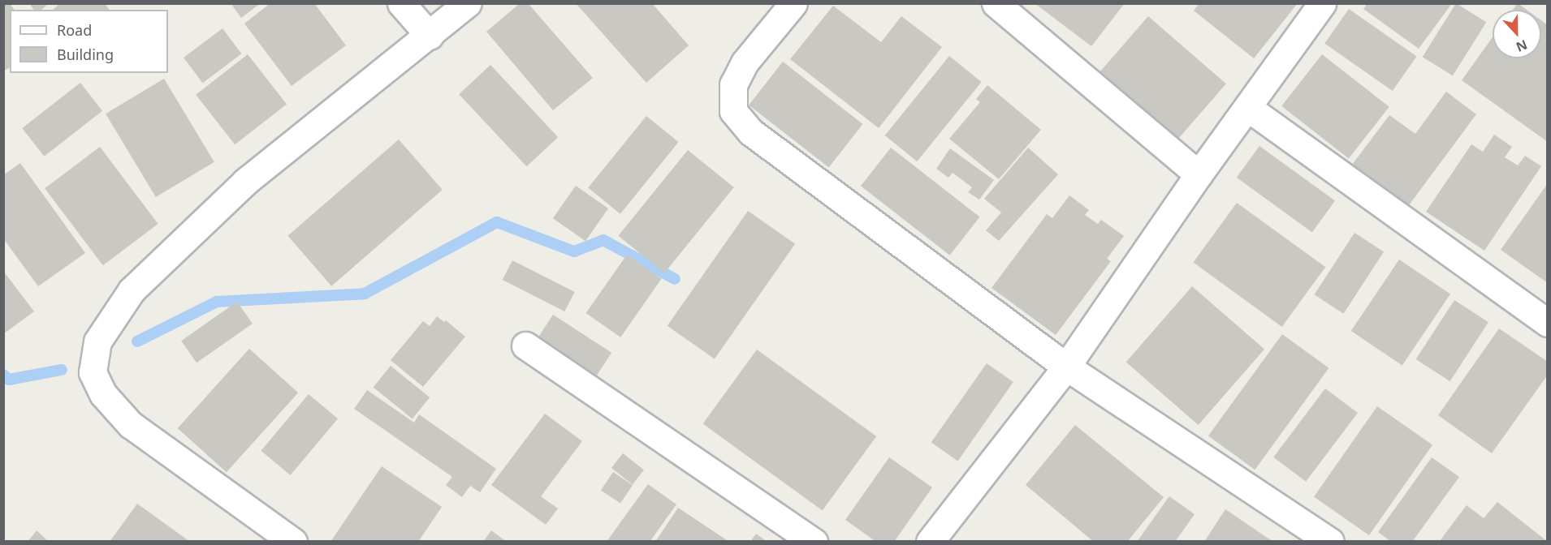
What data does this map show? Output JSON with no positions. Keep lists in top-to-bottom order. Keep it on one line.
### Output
{"legend":["Road","Building"],"north":"bottom"}
